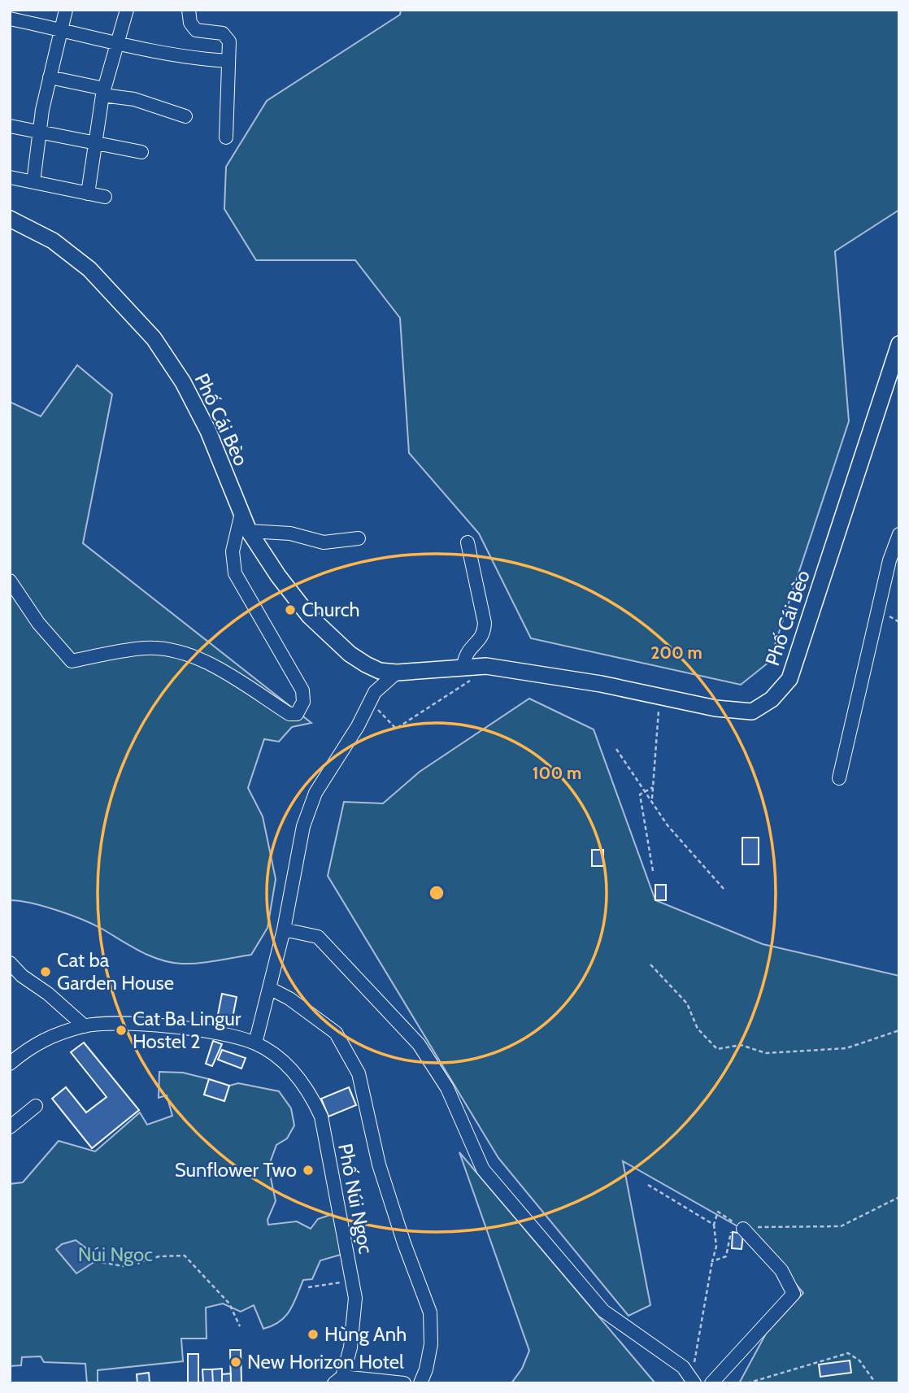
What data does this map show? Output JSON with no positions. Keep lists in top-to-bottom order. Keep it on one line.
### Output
{"streets":{"main road":["Phố Cái Bèo"],"street":["Phố Núi Ngọc"]},"parks":["Núi Ngọc"],"places":["Church","Cat ba Garden House","Cat Ba Lingur Hostel 2","Sunflower Two","Hùng Anh","New Horizon Hotel"],"rings":["200 m","100 m"]}
